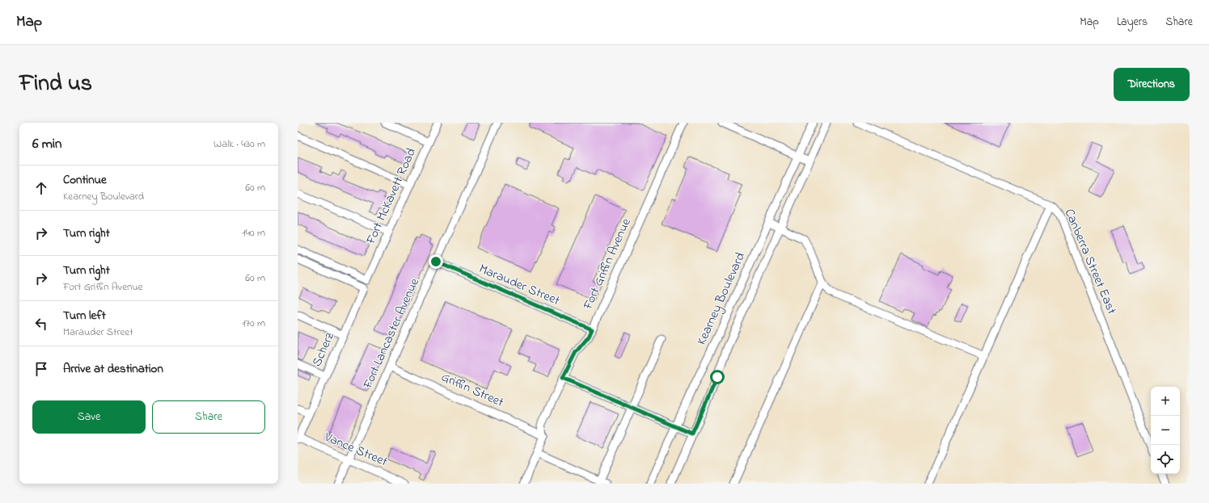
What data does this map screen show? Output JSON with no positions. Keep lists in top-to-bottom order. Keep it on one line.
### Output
{"streets":{"street":["Fort McKavett Road","Canberra Street East","Fort Griffin Avenue","Marauder Street","Kearney Boulevard","Fort Lancaster Avenue","Scherz","Griffin Street","Vance Street"]},"crossings":[["Fort Griffin Avenue","Marauder Street"],["Fort Griffin Avenue","Griffin Street"],["Marauder Street","Fort Lancaster Avenue"],["Fort Lancaster Avenue","Griffin Street"],["Fort Lancaster Avenue","Vance Street"],["Scherz","Vance Street"]],"page":{"header":"Map","nav":["Map","Layers","Share"],"title":"Find us","buttons":["Directions",["Save","Share"]],"heading":["6 min","Walk · 430 m"],"list":[["Continue","Kearney Boulevard","60 m"],["Turn right","140 m"],["Turn right","Fort Griffin Avenue","60 m"],["Turn left","Marauder Street","170 m"],"Arrive at destination"],"map_buttons":["+","−"]}}
